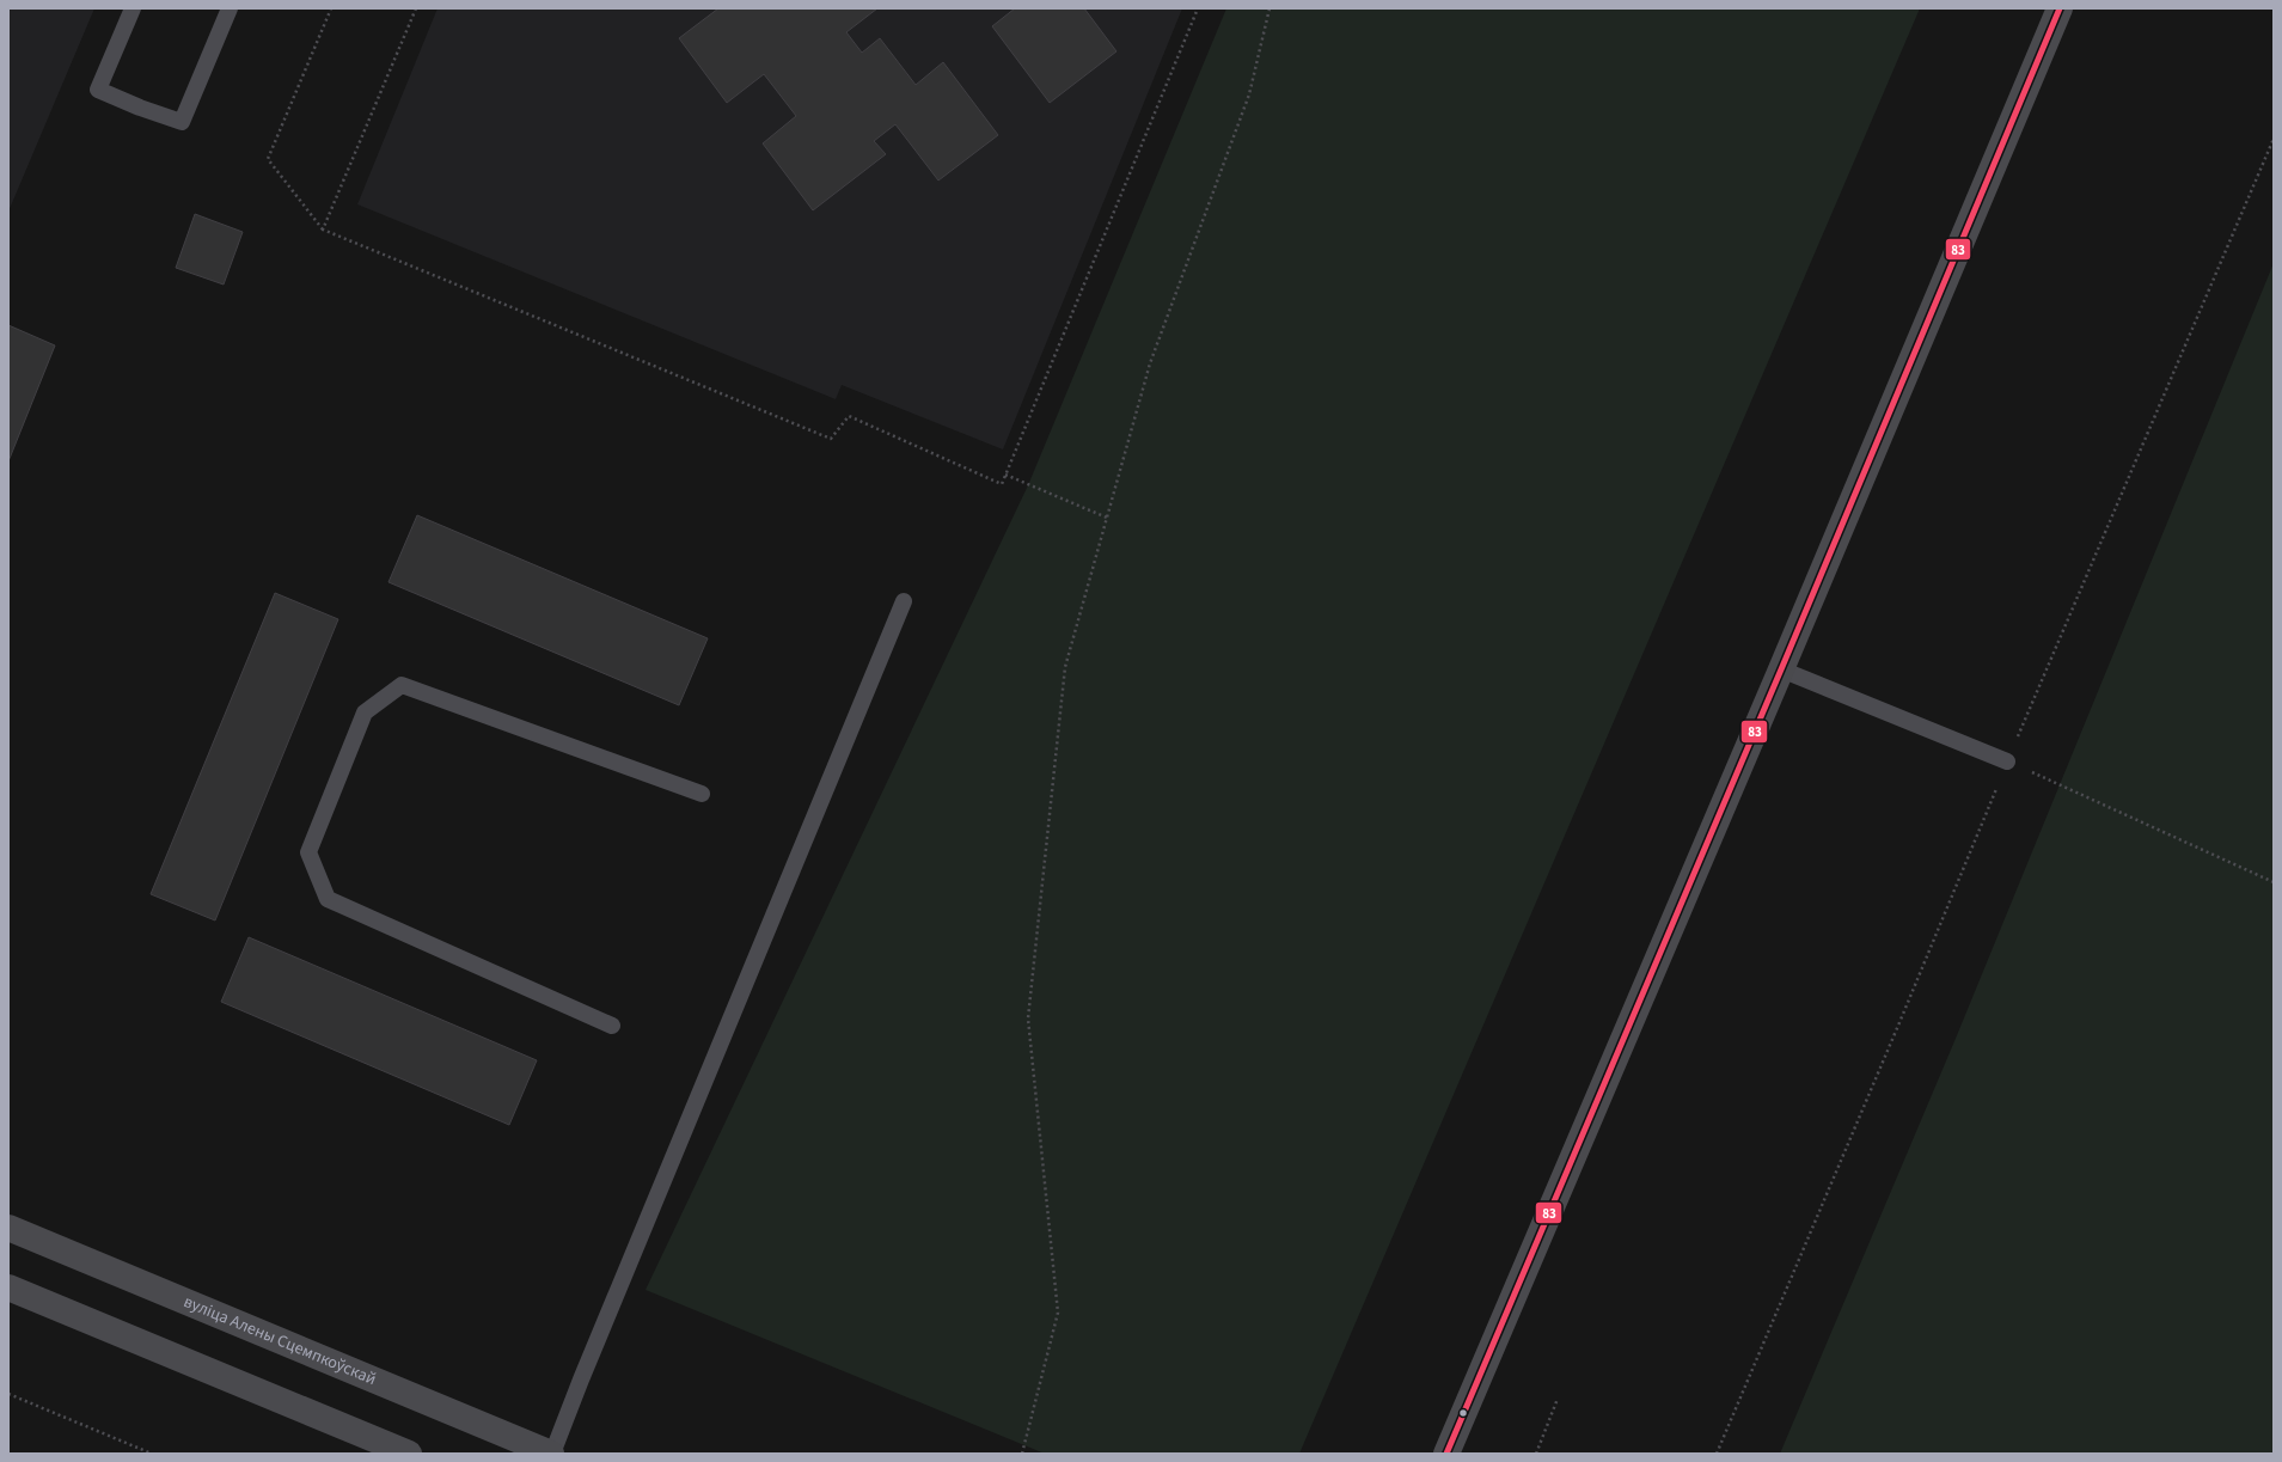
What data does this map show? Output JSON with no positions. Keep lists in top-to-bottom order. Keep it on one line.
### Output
{"streets":{"main road":["вуліца Алены Сцемпкоўскай"]},"lines":["transit line 83"]}
